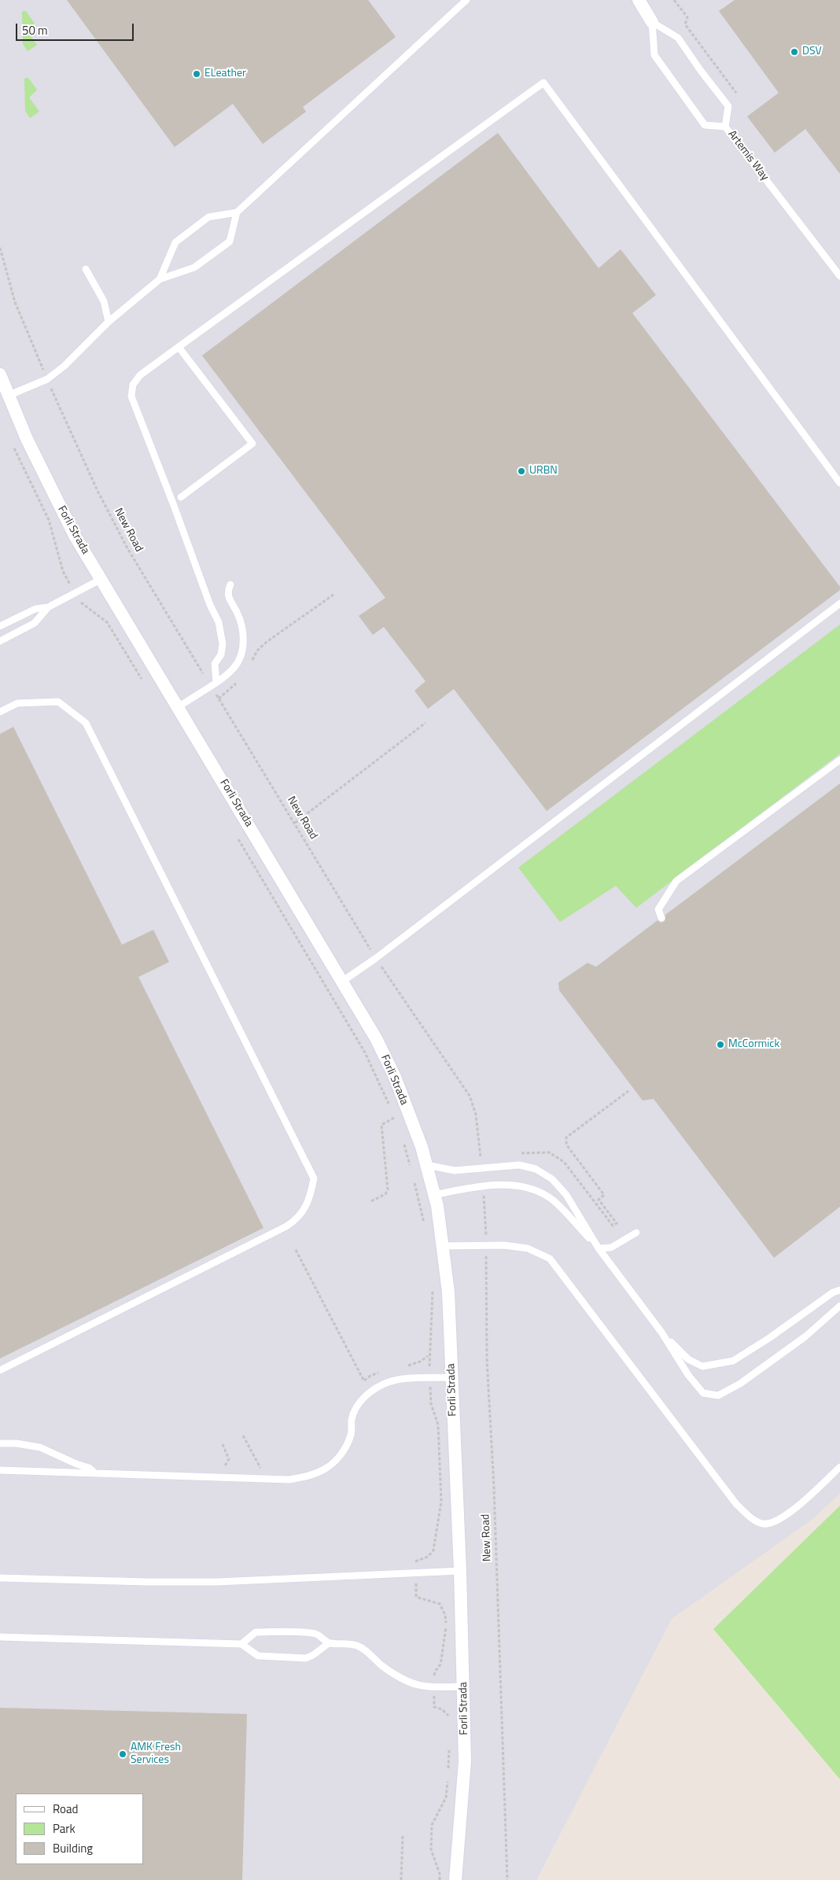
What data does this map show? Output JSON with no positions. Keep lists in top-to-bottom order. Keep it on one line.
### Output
{"streets":{"street":["Artemis Way","Forli Strada"],"path":["New Road"]},"places":["DSV","ELeather","URBN","McCormick","AMK Fresh Services"],"legend":["Road","Park","Building"],"scale_bar":"50 m"}
